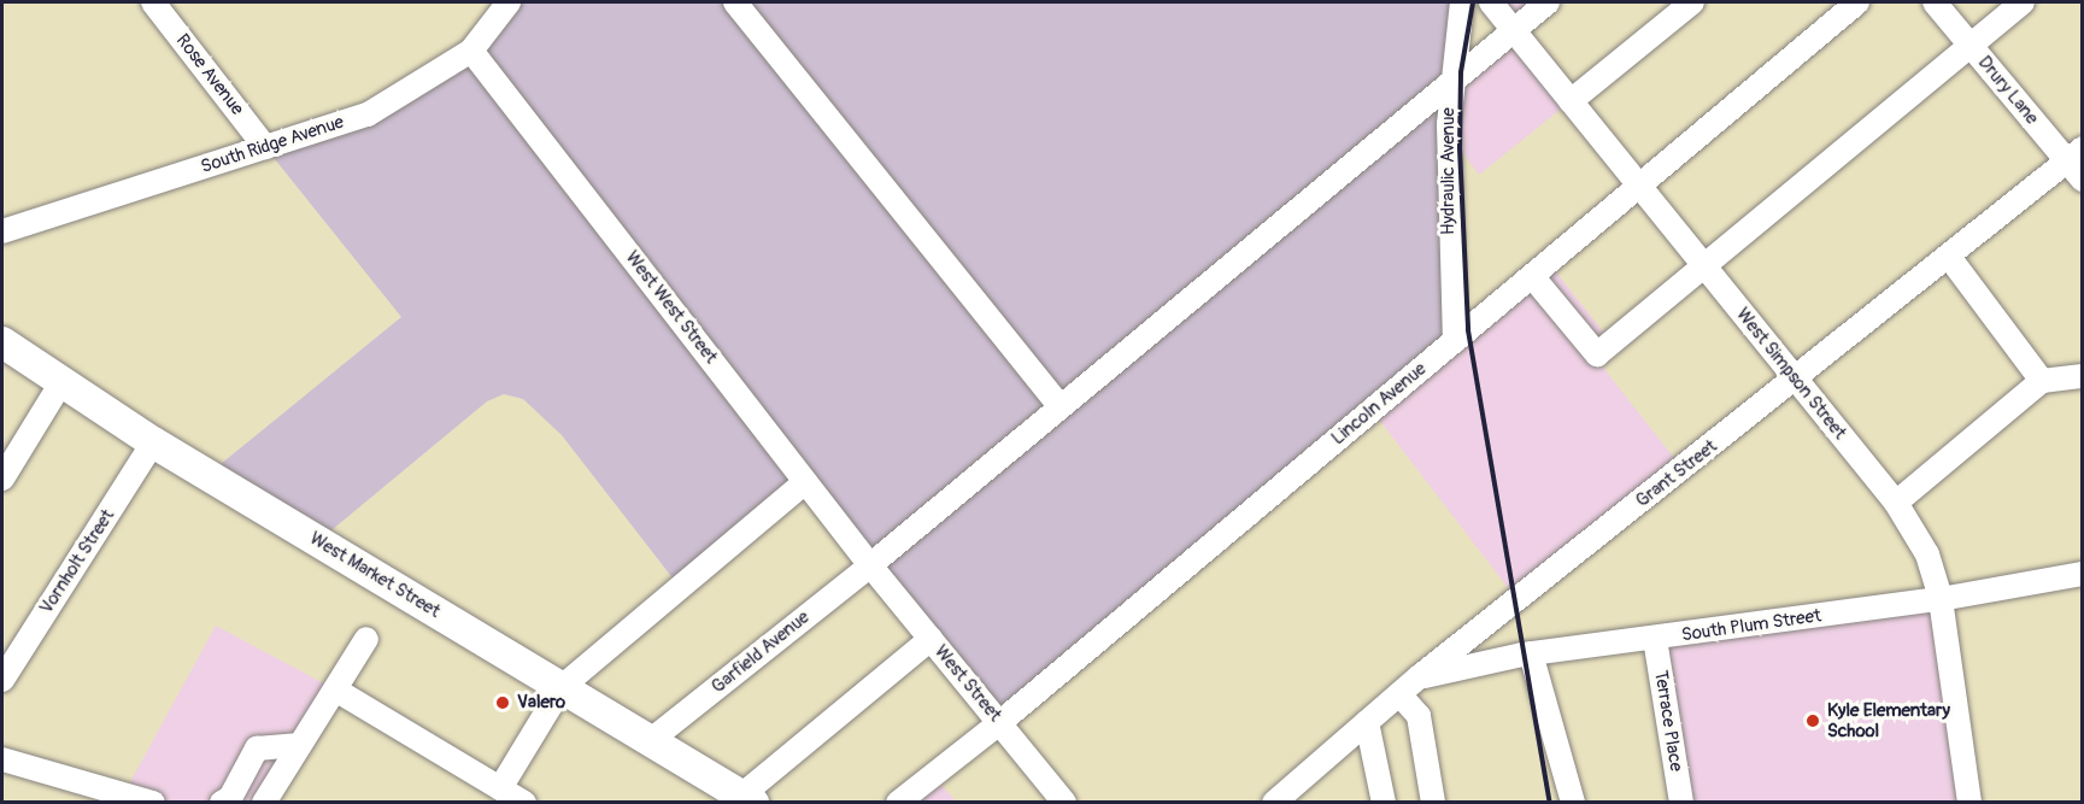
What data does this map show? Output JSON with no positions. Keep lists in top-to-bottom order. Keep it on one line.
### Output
{"streets":{"main road":["West Market Street"],"street":["Rose Avenue","Drury Lane","South Ridge Avenue","Hydraulic Avenue","West West Street","West Simpson Street","Lincoln Avenue","Grant Street","Vornholt Street","South Plum Street","Garfield Avenue","West Street","Terrace Place"]},"crossings":[["Rose Avenue","South Ridge Avenue"],["Drury Lane","Grant Street"],["South Ridge Avenue","West West Street"],["Hydraulic Avenue","Lincoln Avenue"],["Hydraulic Avenue","Garfield Avenue"],["West West Street","Garfield Avenue"],["West West Street","West Street"],["West Simpson Street","Lincoln Avenue"],["West Simpson Street","Grant Street"],["West Simpson Street","South Plum Street"],["Lincoln Avenue","West Street"],["Grant Street","South Plum Street"],["Vornholt Street","West Market Street"],["West Market Street","Garfield Avenue"],["South Plum Street","Terrace Place"],["Garfield Avenue","West Street"]],"places":["Valero","Kyle Elementary School"]}
